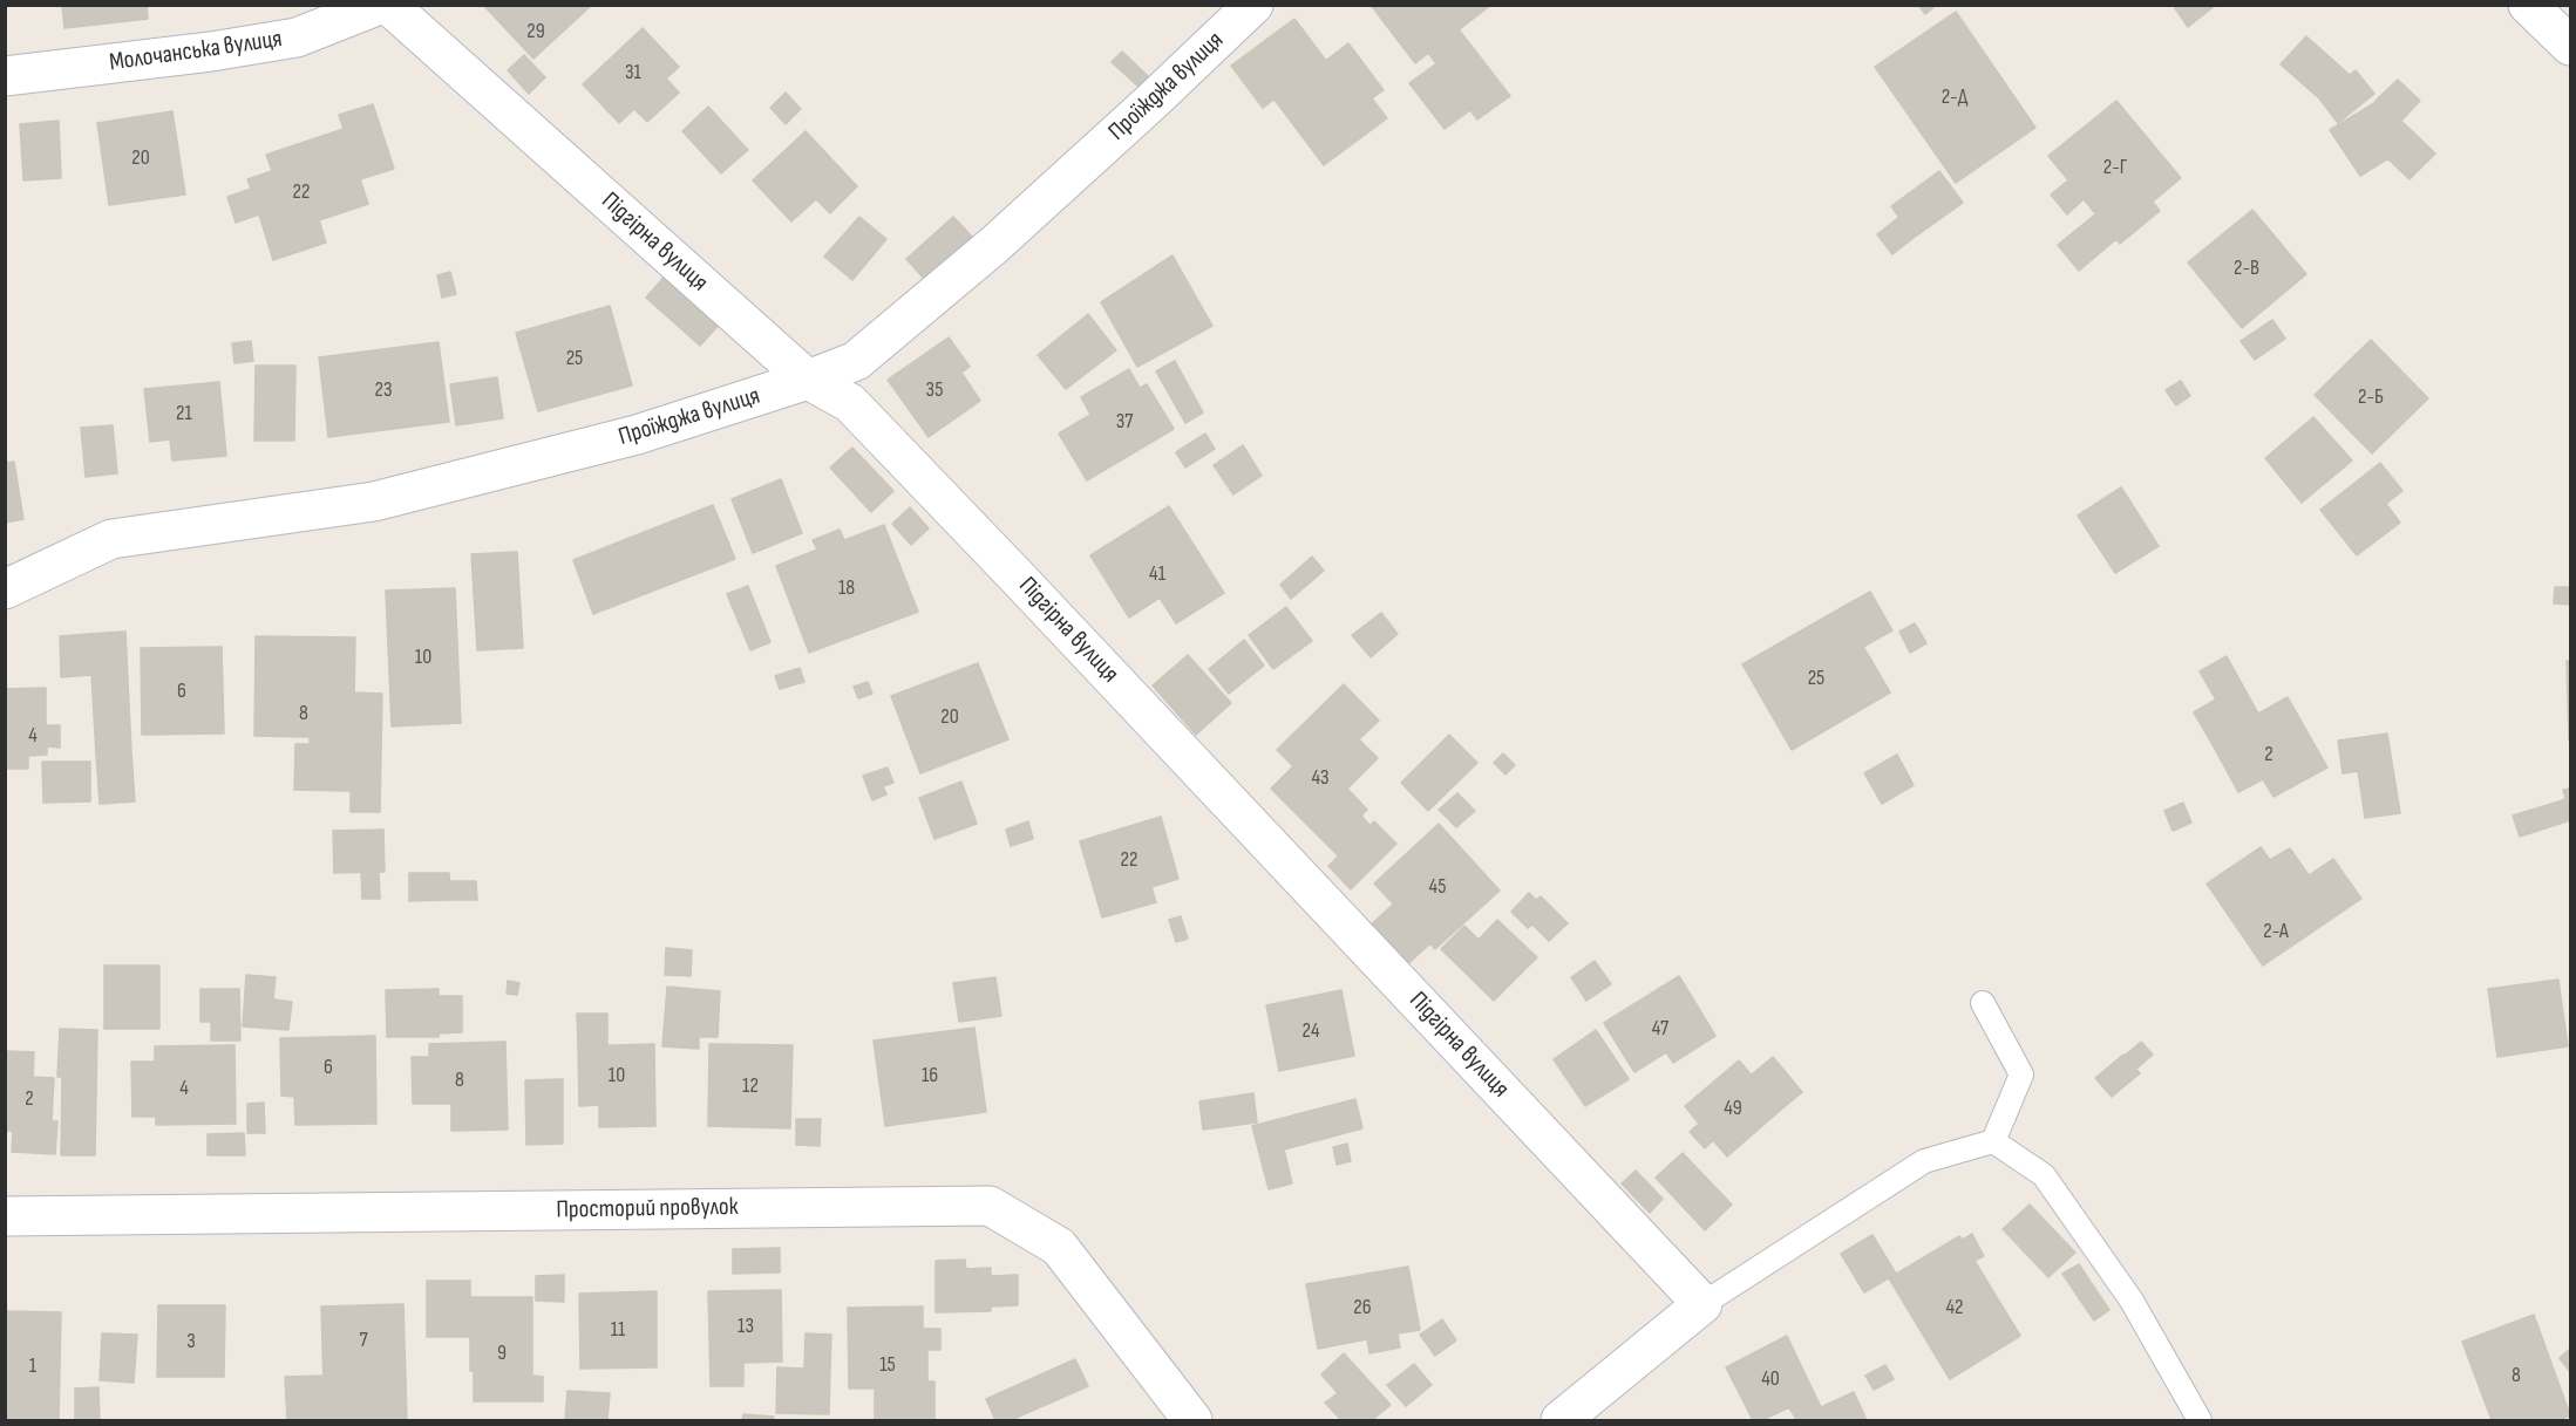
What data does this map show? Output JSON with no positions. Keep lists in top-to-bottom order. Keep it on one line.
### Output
{"streets":{"street":["Молочанська вулиця","Проїжджа вулиця","Підгірна вулиця","Просторий провулок"]},"crossings":[["Проїжджа вулиця","Підгірна вулиця"]],"house_numbers":["29","31","2-Д","20","2-Г","22","2-В","25","23","35","2-Б","21","37","41","18","10","25","6","8","20","4","2","43","22","45","2-А","47","24","6","10","16","8","12","4","2","49","26","42","13","11","7","3","9","15","1","8","40"]}
